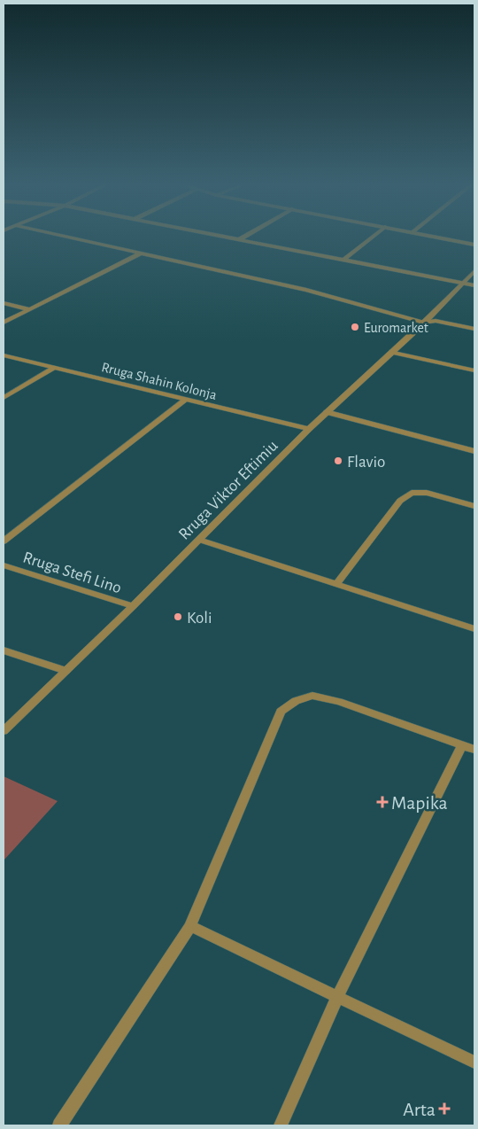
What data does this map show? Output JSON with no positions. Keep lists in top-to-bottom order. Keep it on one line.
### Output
{"streets":{"street":["Rruga Shahin Kolonja","Rruga Viktor Eftimiu","Rruga Stefi Lino"]},"crossings":[["Rruga Shahin Kolonja","Rruga Viktor Eftimiu"],["Rruga Viktor Eftimiu","Rruga Stefi Lino"]],"places":{"other":["Euromarket","Flavio","Koli"],"health":["Mapika","Arta"]}}
